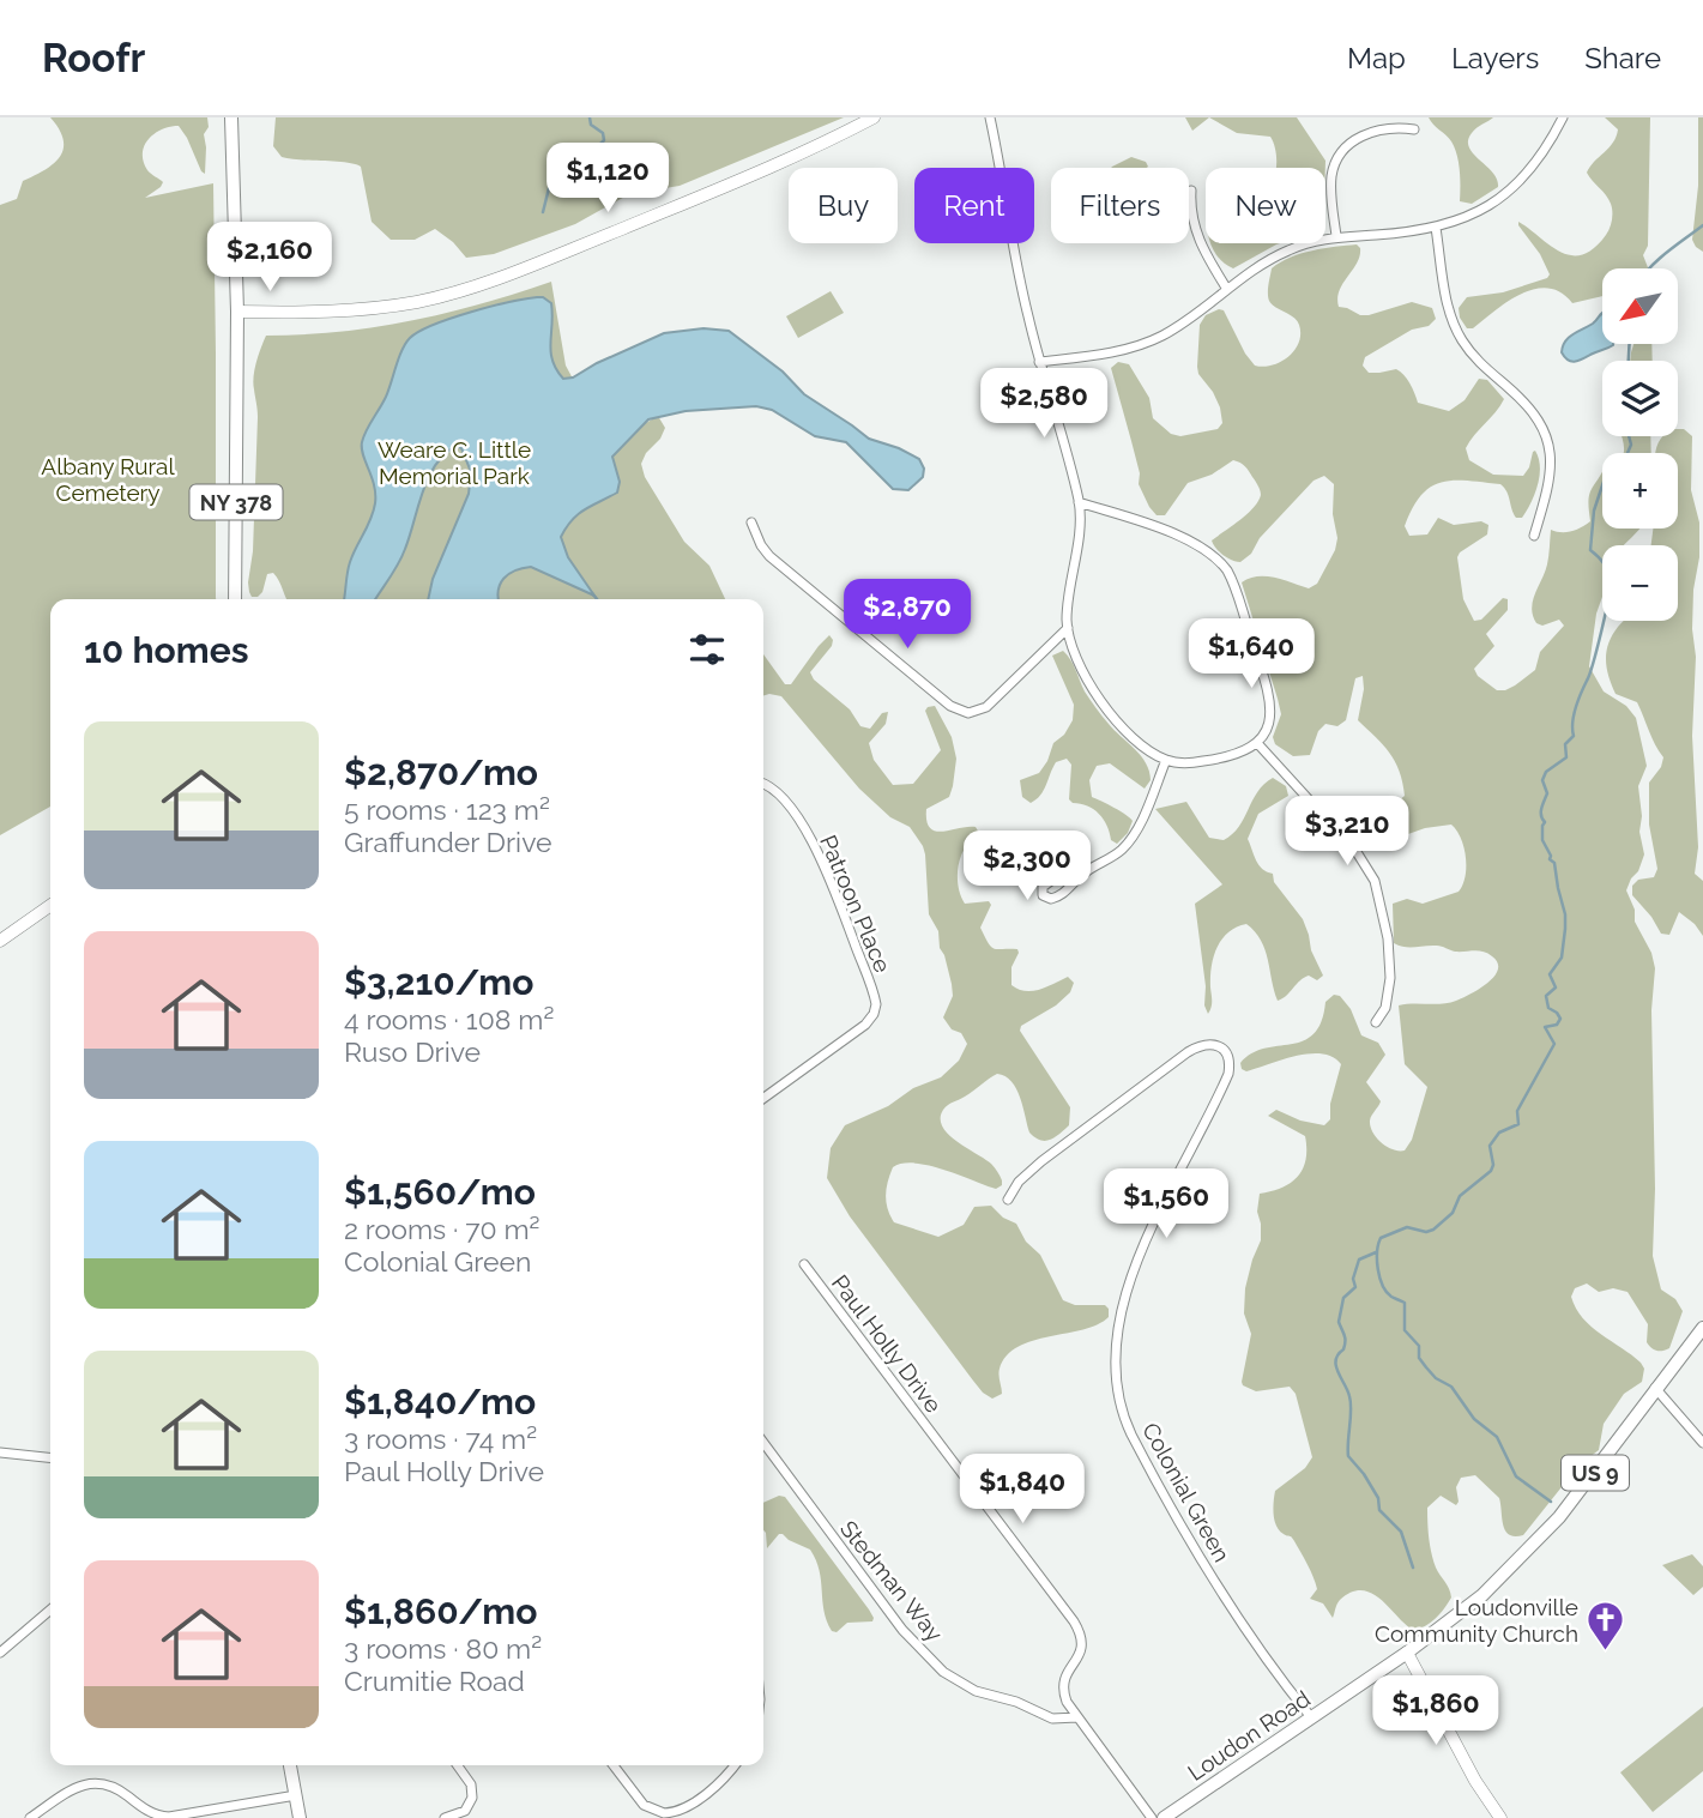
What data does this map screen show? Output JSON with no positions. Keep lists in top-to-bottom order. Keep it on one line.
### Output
{"streets":{"main road":["NY 378","US 9","Loudon Road"],"street":["Patroon Place","Paul Holly Drive","Colonial Green","Stedman Way"]},"crossings":[["Paul Holly Drive","Stedman Way"],["Colonial Green","Loudon Road"]],"parks":["Weare C. Little Memorial Park","Albany Rural Cemetery"],"places":{"church":["Loudonville Community Church"]},"north":"bottom left","page":{"header":"Roofr","nav":["Map","Layers","Share"],"price":["$1,120","$2,160","$2,580","$2,870","$1,640","$3,210","$2,300","$1,560","$1,840","$1,860"],"chip":["Buy","Rent","Filters","New"],"map_buttons":["+","−"],"heading":"10 homes","list":[{"name":"$2,870/mo","note":"5 rooms · 123 m² · Graffunder Drive"},{"name":"$3,210/mo","note":"4 rooms · 108 m² · Ruso Drive"},{"name":"$1,560/mo","note":"2 rooms · 70 m² · Colonial Green"},{"name":"$1,840/mo","note":"3 rooms · 74 m² · Paul Holly Drive"},{"name":"$1,860/mo","note":"3 rooms · 80 m² · Crumitie Road"}]}}
